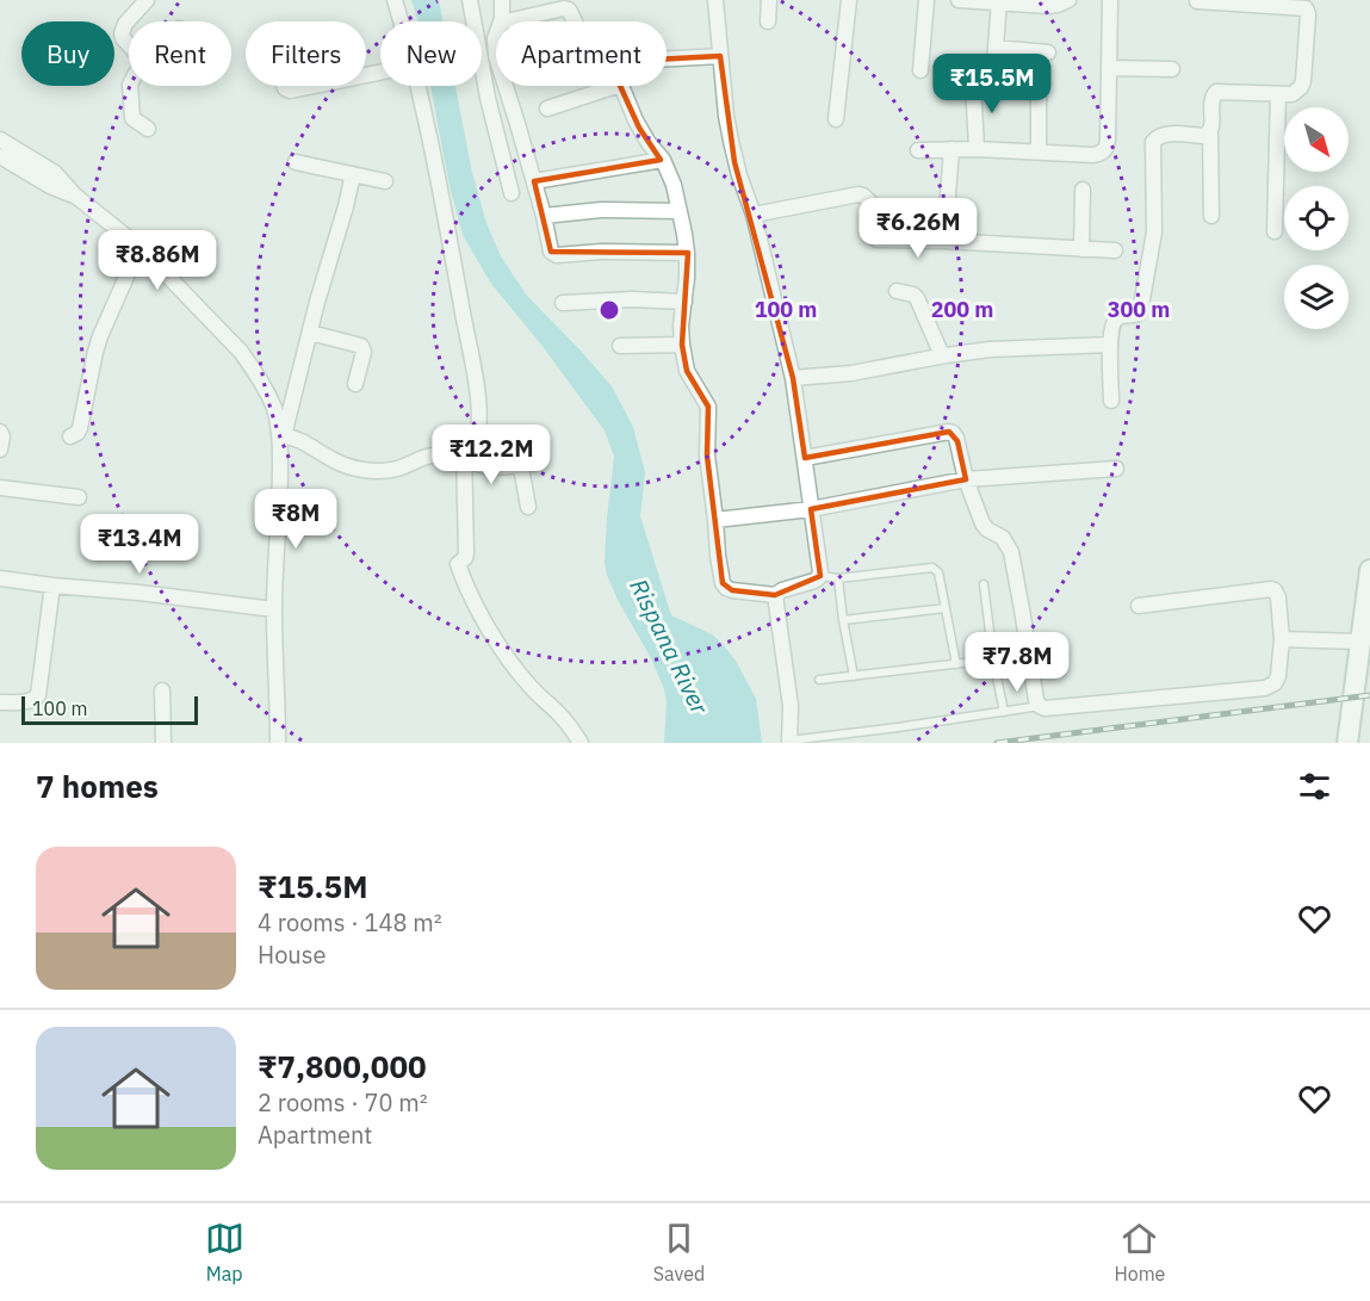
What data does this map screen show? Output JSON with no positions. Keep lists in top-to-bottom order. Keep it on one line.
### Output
{"water":["Rispana River"],"scale_bar":"100 m","north":"bottom right","page":{"chip":["Buy","Rent","Filters","New","Apartment"],"price":["₹15.5M","₹6.26M","₹8.86M","₹12.2M","₹8M","₹13.4M","₹7.8M"],"scale":"100 m","heading":"7 homes","list":[{"name":"₹15.5M","note":"4 rooms · 148 m² · House"},{"name":"₹7,800,000","note":"2 rooms · 70 m² · Apartment"}],"tabs":["Map","Saved","Home"]},"rings":["100 m","200 m","300 m"]}
